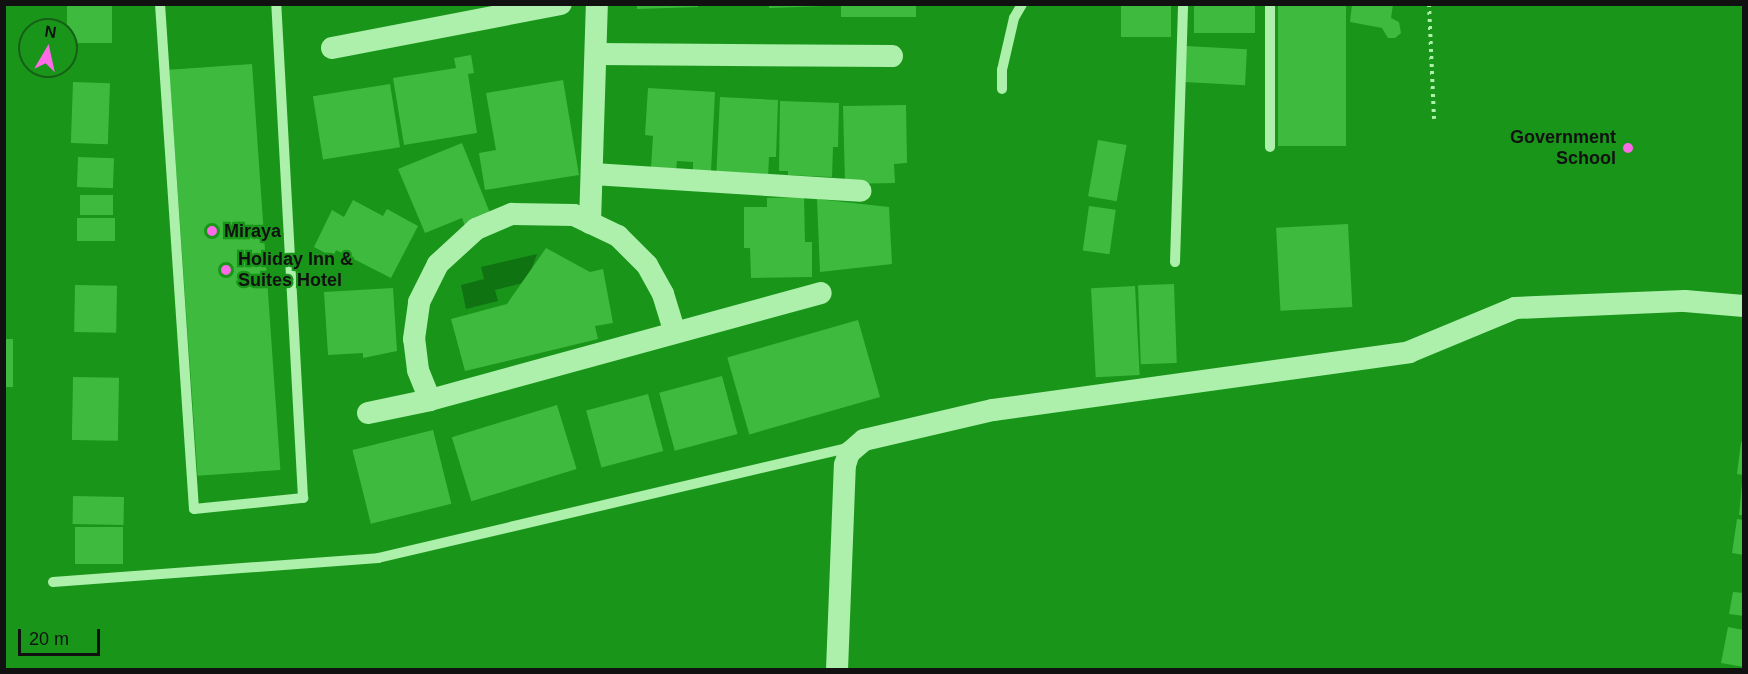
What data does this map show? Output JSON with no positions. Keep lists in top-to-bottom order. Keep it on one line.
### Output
{"places":["Government School","Miraya","Holiday Inn & Suites Hotel"],"scale_bar":"20 m","north":"top"}
